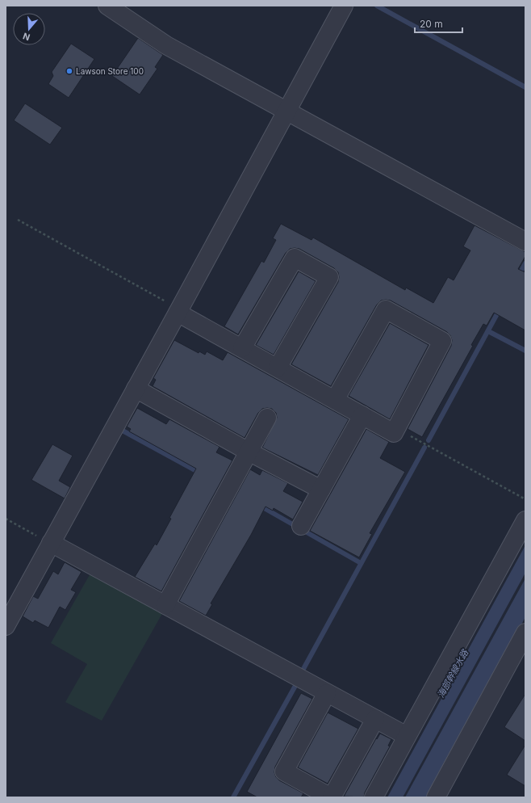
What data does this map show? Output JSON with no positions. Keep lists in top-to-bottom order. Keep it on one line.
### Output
{"water":["海部幹線水路"],"places":["Lawson Store 100"],"scale_bar":"20 m","north":"bottom"}
